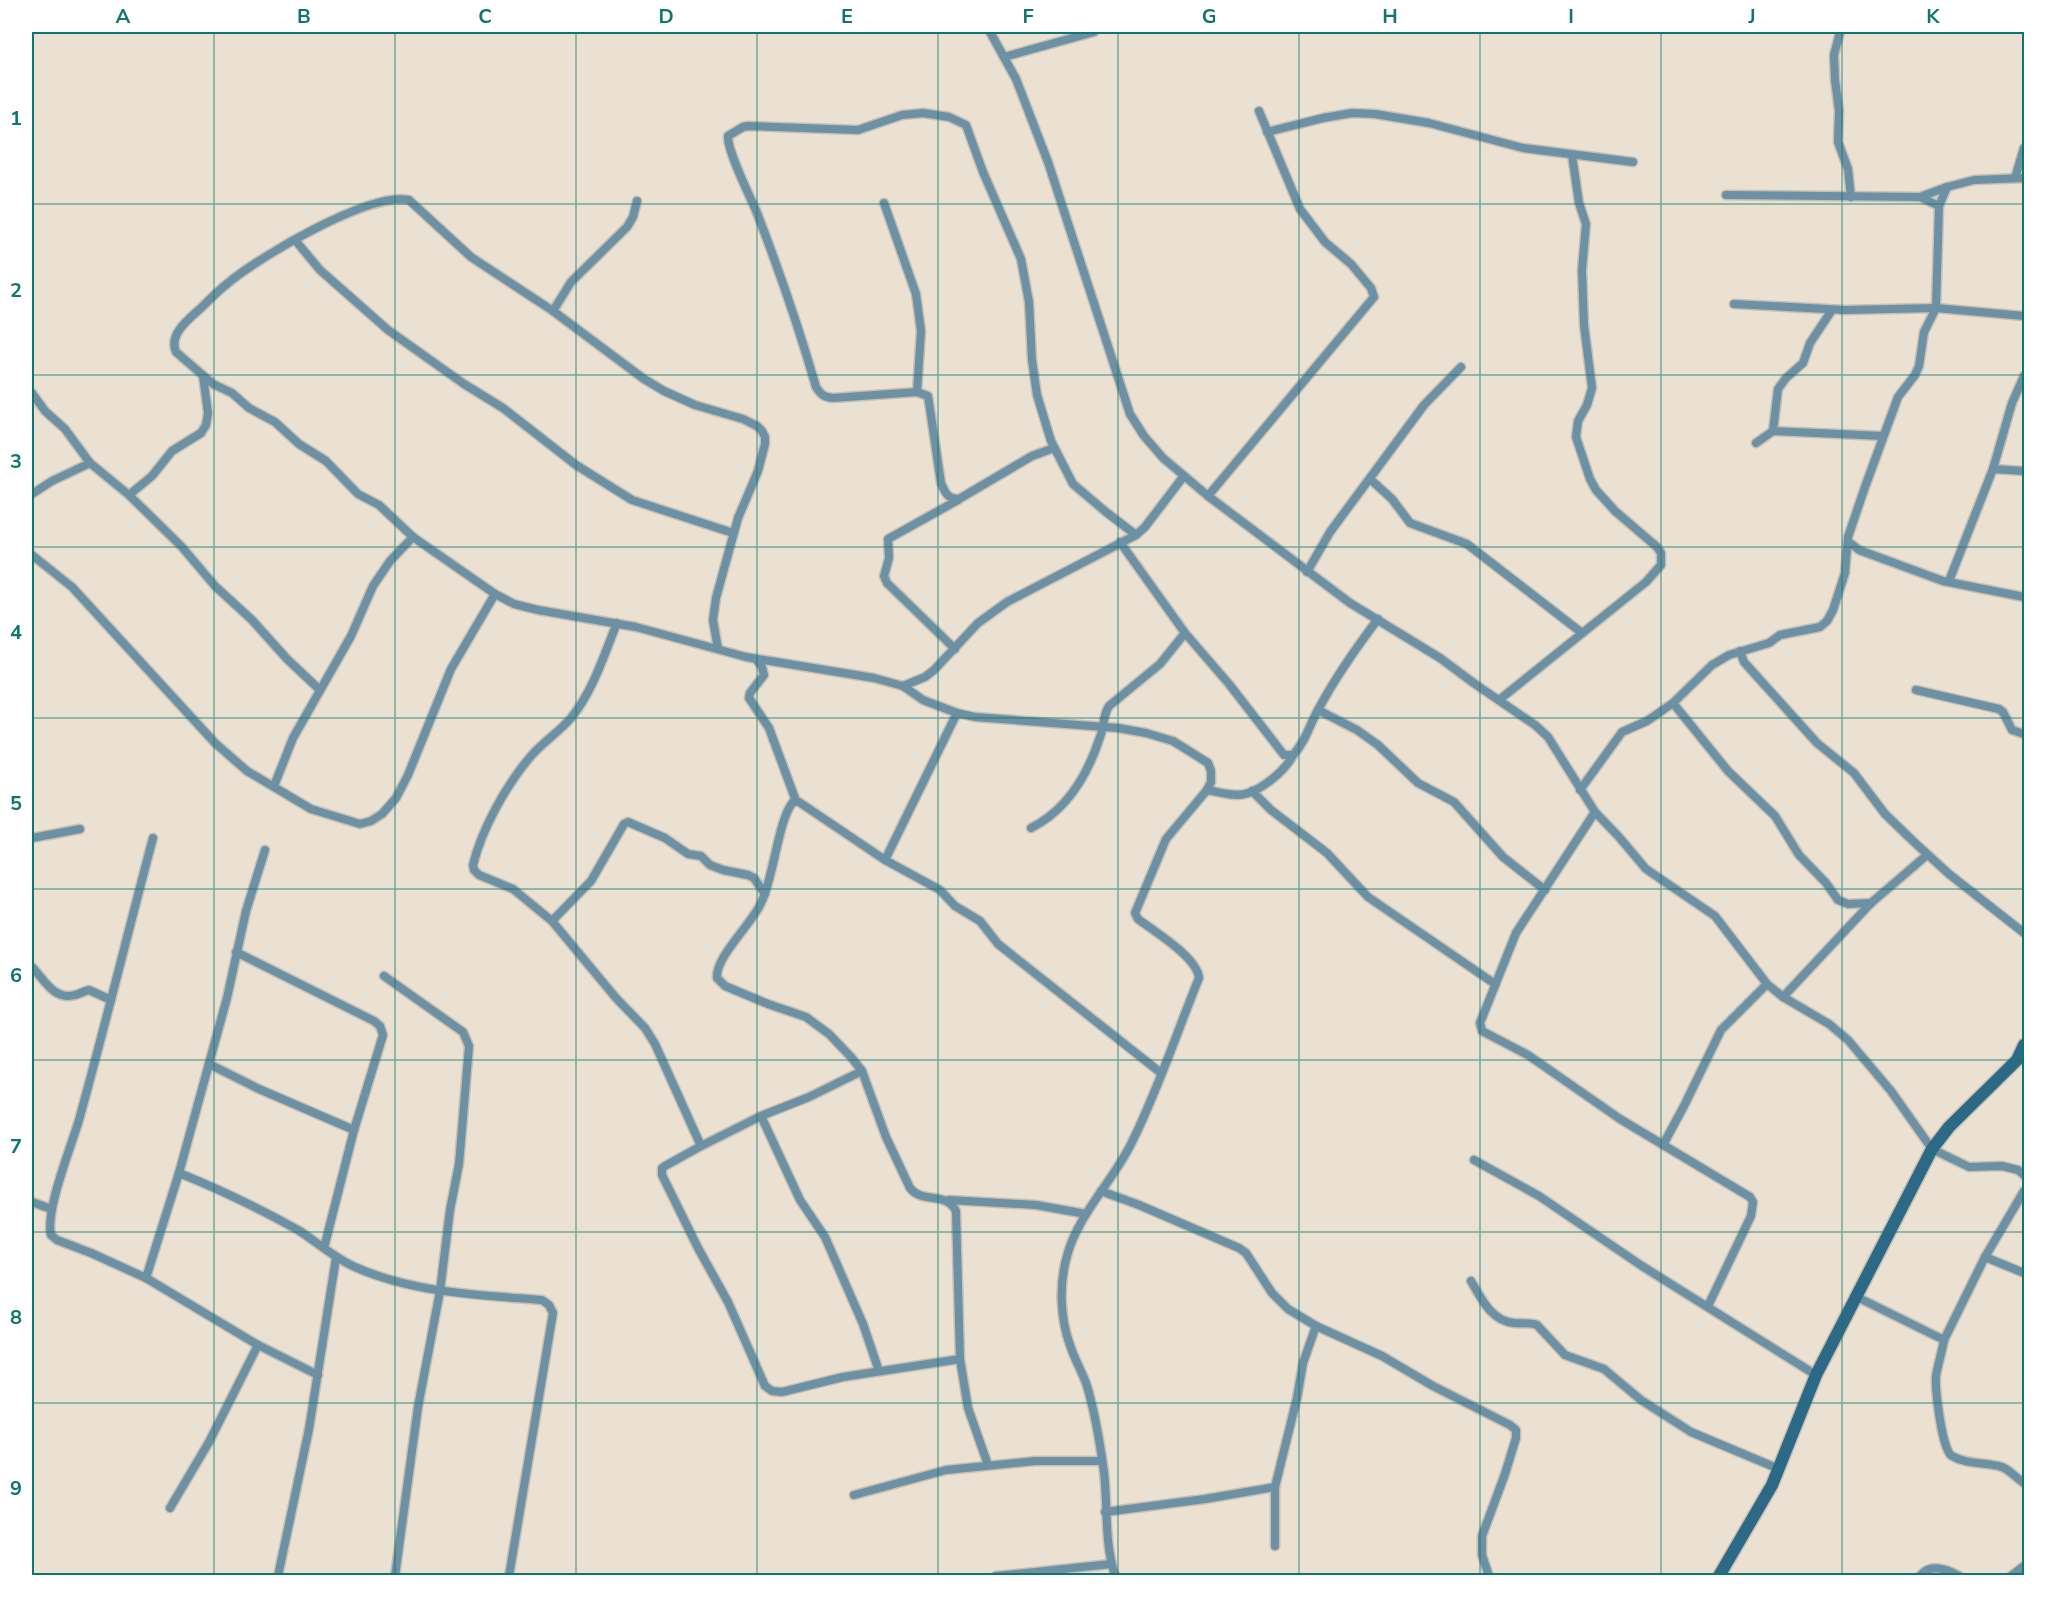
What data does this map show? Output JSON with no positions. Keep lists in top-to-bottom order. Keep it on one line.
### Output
{"grid":{"columns":["A","B","C","D","E","F","G","H","I","J","K"],"rows":["1","2","3","4","5","6","7","8","9"]}}
